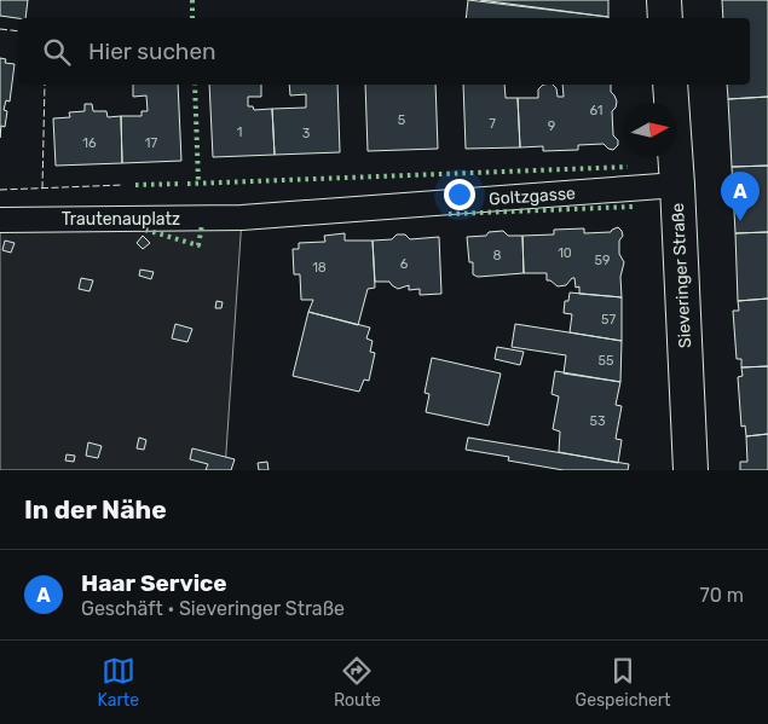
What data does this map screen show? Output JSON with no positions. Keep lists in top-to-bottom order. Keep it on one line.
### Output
{"streets":{"main road":["Sieveringer Straße"],"street":["Goltzgasse","Trautenauplatz"]},"crossings":[["Goltzgasse","Trautenauplatz"],["Goltzgasse","Sieveringer Straße"]],"house_numbers":["61","5","7","9","1","3","16","17","10","8","59","6","18","57","55","53"],"north":"right","page":{"search":"Hier suchen","pins":"A","heading":"In der Nähe","list":[{"mark":"A","name":"Haar Service","note":"Geschäft · Sieveringer Straße","value":"70 m"}],"nav":["Karte","Route","Gespeichert"]}}
